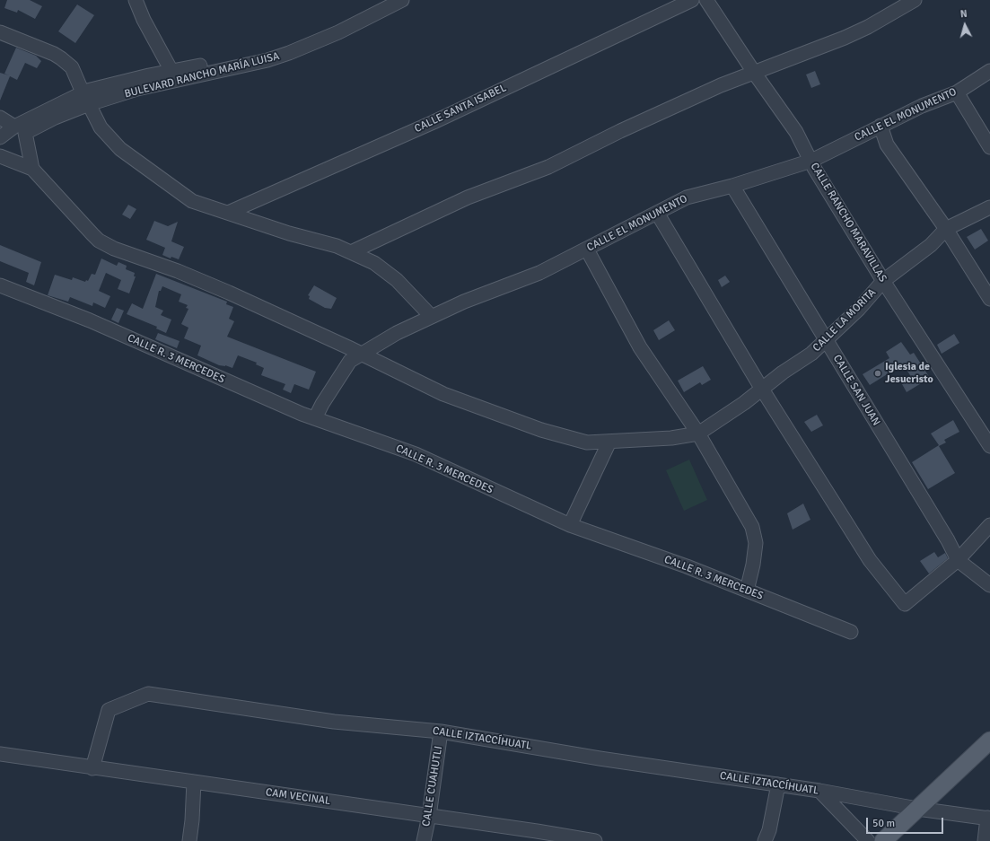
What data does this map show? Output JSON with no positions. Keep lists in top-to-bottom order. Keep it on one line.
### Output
{"streets":{"street":["BULEVARD RANCHO MARÍA LUISA","CALLE SANTA ISABEL","CALLE EL MONUMENTO","CALLE RANCHO MARAVILLAS","CALLE LA MORITA","CALLE R. 3 MERCEDES","CALLE SAN JUAN","CALLE IZTACCÍHUATL","CALLE CUAHUTLI","CAM VECINAL"]},"crossings":[["CALLE EL MONUMENTO","CALLE RANCHO MARAVILLAS"],["CALLE EL MONUMENTO","CALLE R. 3 MERCEDES"],["CALLE EL MONUMENTO","CALLE SAN JUAN"],["CALLE RANCHO MARAVILLAS","CALLE LA MORITA"],["CALLE LA MORITA","CALLE SAN JUAN"],["CALLE IZTACCÍHUATL","CALLE CUAHUTLI"],["CALLE IZTACCÍHUATL","CAM VECINAL"],["CALLE CUAHUTLI","CAM VECINAL"]],"places":["Iglesia de Jesucristo"],"scale_bar":"50 m","north":"top"}
